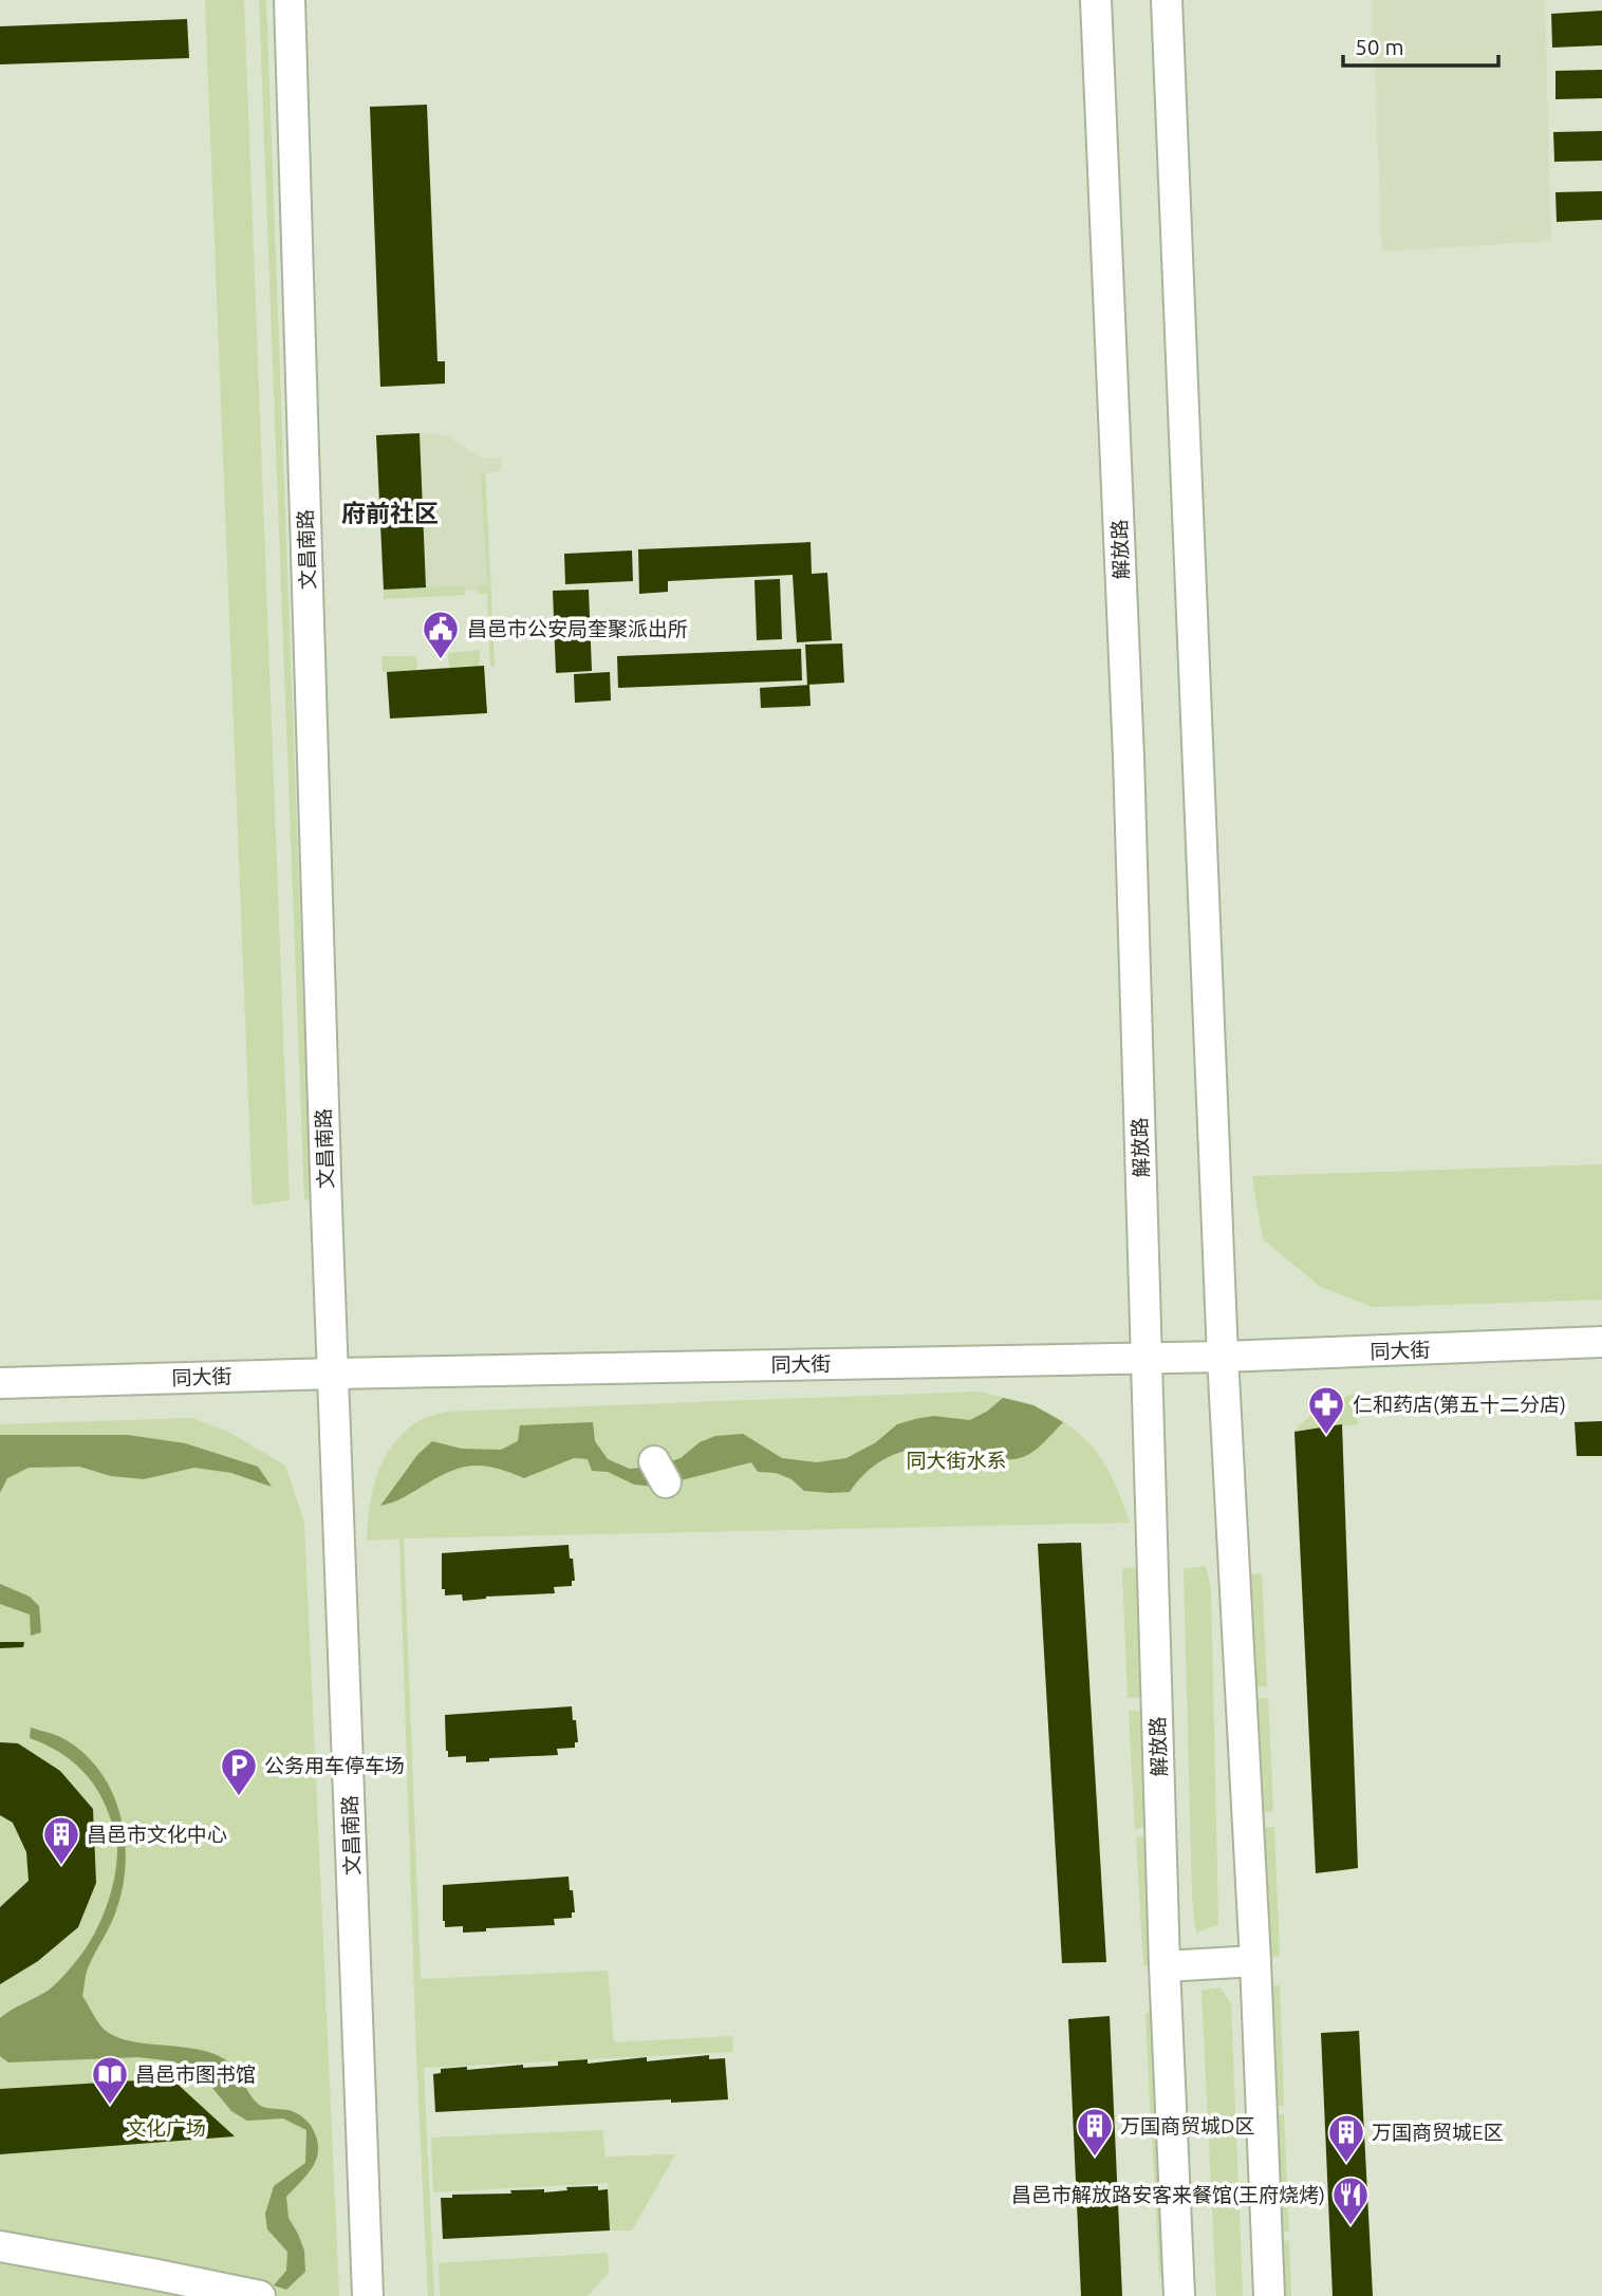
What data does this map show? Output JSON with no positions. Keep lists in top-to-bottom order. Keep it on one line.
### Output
{"streets":{"street":["文昌南路","解放路","同大街"]},"crossings":[["文昌南路","同大街"],["解放路","同大街"]],"districts":["府前社区"],"parks":["同大街水系","文化广场"],"places":{"public building":["昌邑市公安局奎聚派出所"],"pharmacy":["仁和药店(第五十二分店)"],"parking":["公务用车停车场"],"building":["昌邑市文化中心","万国商贸城D区","万国商贸城E区"],"library":["昌邑市图书馆"],"restaurant":["昌邑市解放路安客来餐馆(王府烧烤)"]},"scale_bar":"50 m"}
